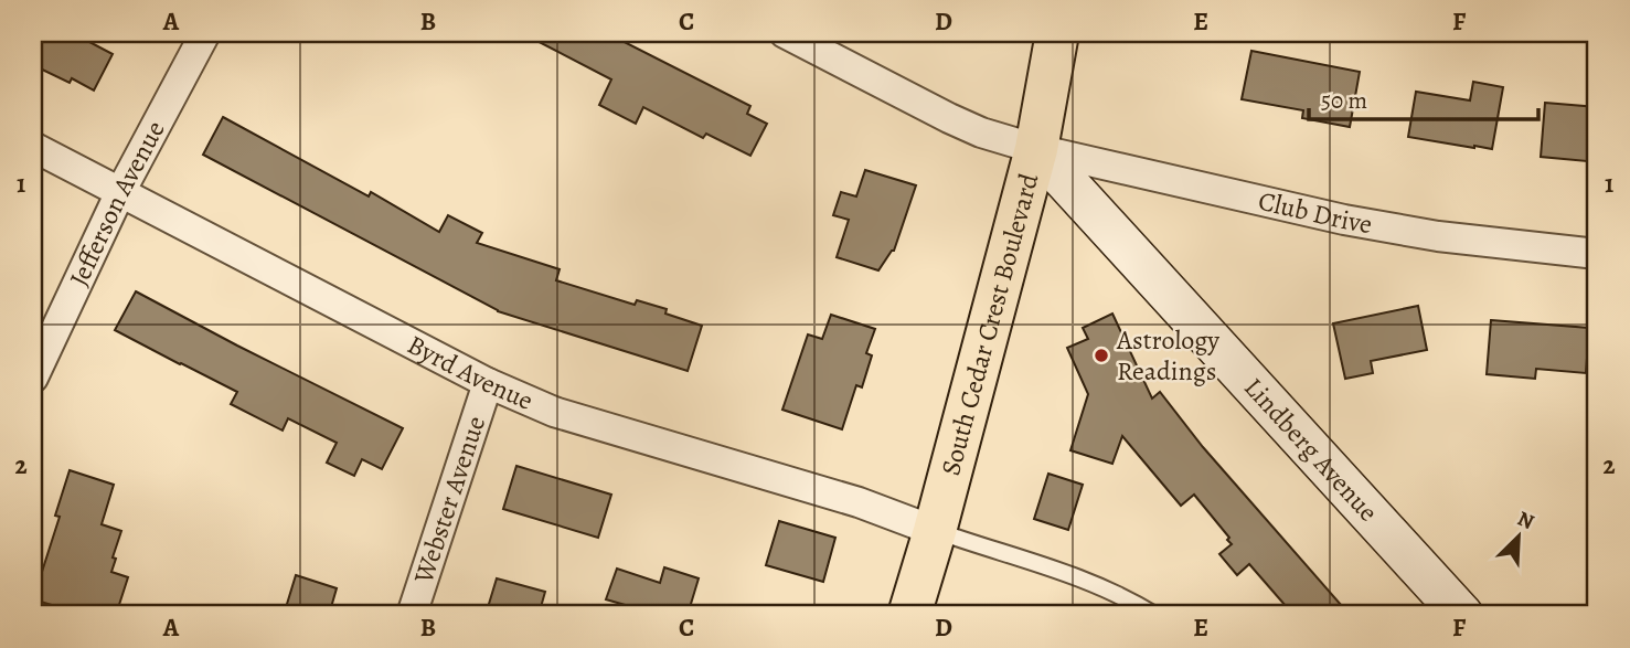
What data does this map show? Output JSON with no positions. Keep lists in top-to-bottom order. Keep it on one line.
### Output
{"streets":{"main road":["South Cedar Crest Boulevard"],"street":["Jefferson Avenue","Club Drive","Byrd Avenue","Lindberg Avenue","Webster Avenue"]},"crossings":[["Jefferson Avenue","Byrd Avenue"],["Club Drive","South Cedar Crest Boulevard"],["Club Drive","Lindberg Avenue"],["South Cedar Crest Boulevard","Byrd Avenue"],["South Cedar Crest Boulevard","Lindberg Avenue"],["Byrd Avenue","Webster Avenue"]],"places":["Astrology Readings"],"scale_bar":"50 m","north":"top right","grid":{"columns":["A","B","C","D","E","F"],"rows":["1","2"]}}
